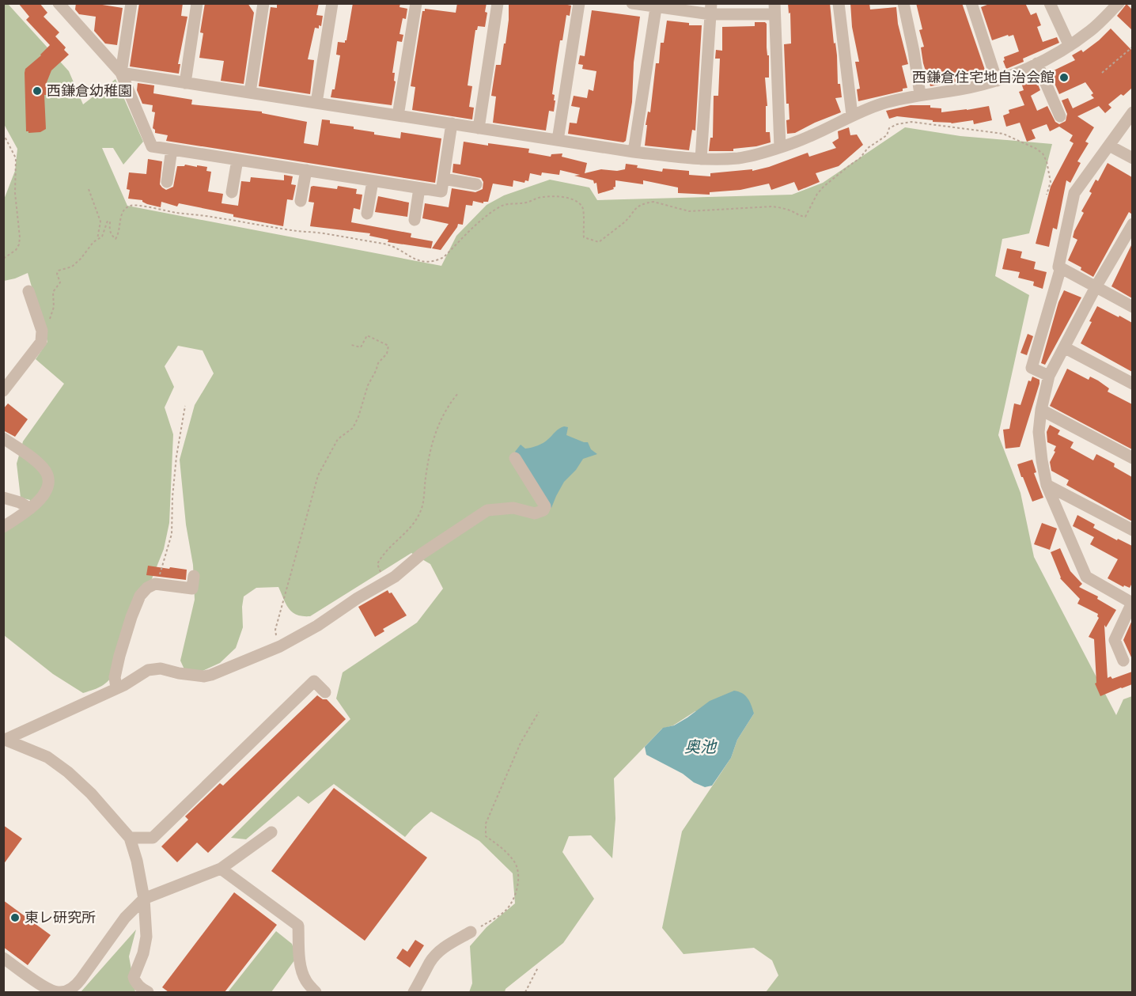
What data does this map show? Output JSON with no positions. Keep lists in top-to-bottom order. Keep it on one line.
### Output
{"water":["奥池"],"places":["西鎌倉住宅地自治会館","西鎌倉幼稚園","東レ研究所"]}
